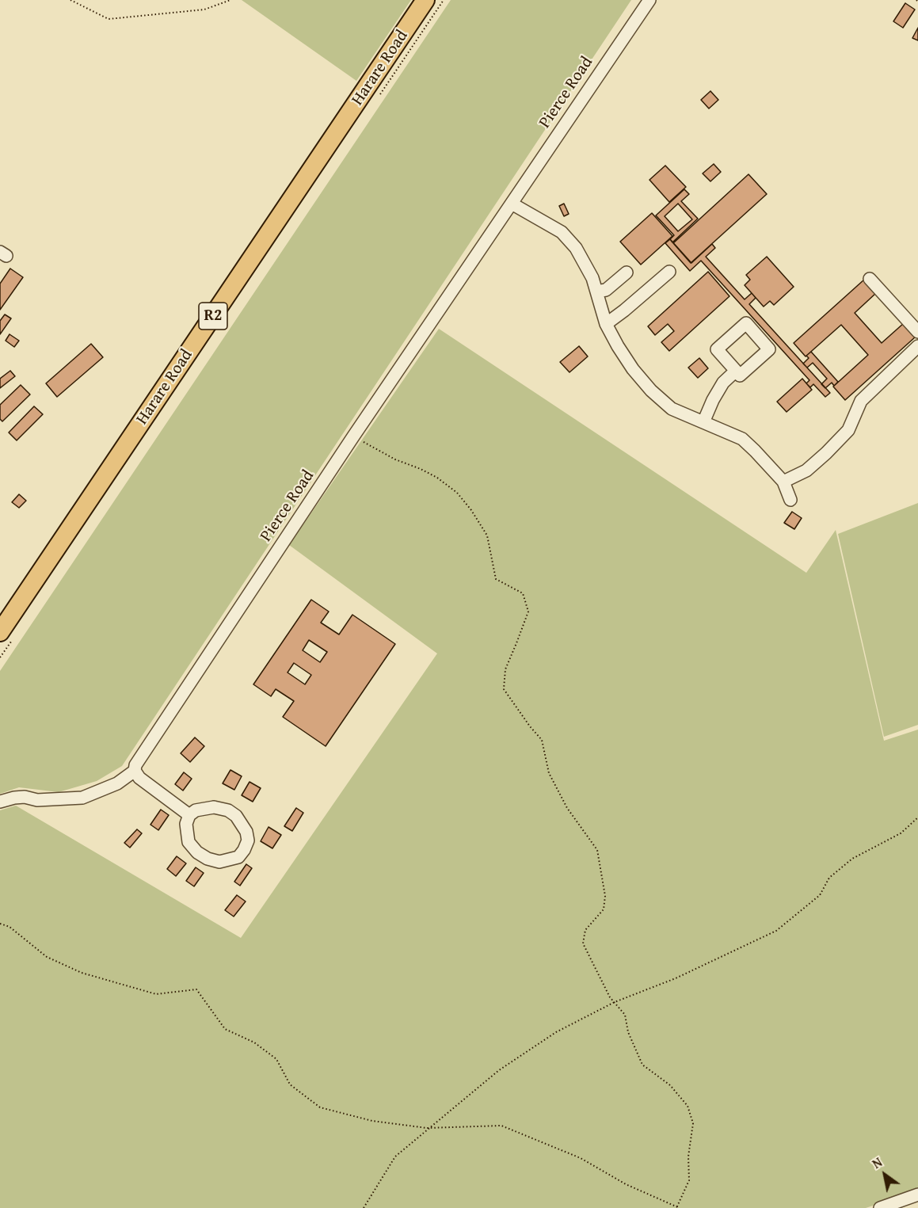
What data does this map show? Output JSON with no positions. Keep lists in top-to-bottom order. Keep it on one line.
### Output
{"streets":{"highway":["Harare Road","R2"],"street":["Pierce Road"]},"north":"top left"}
